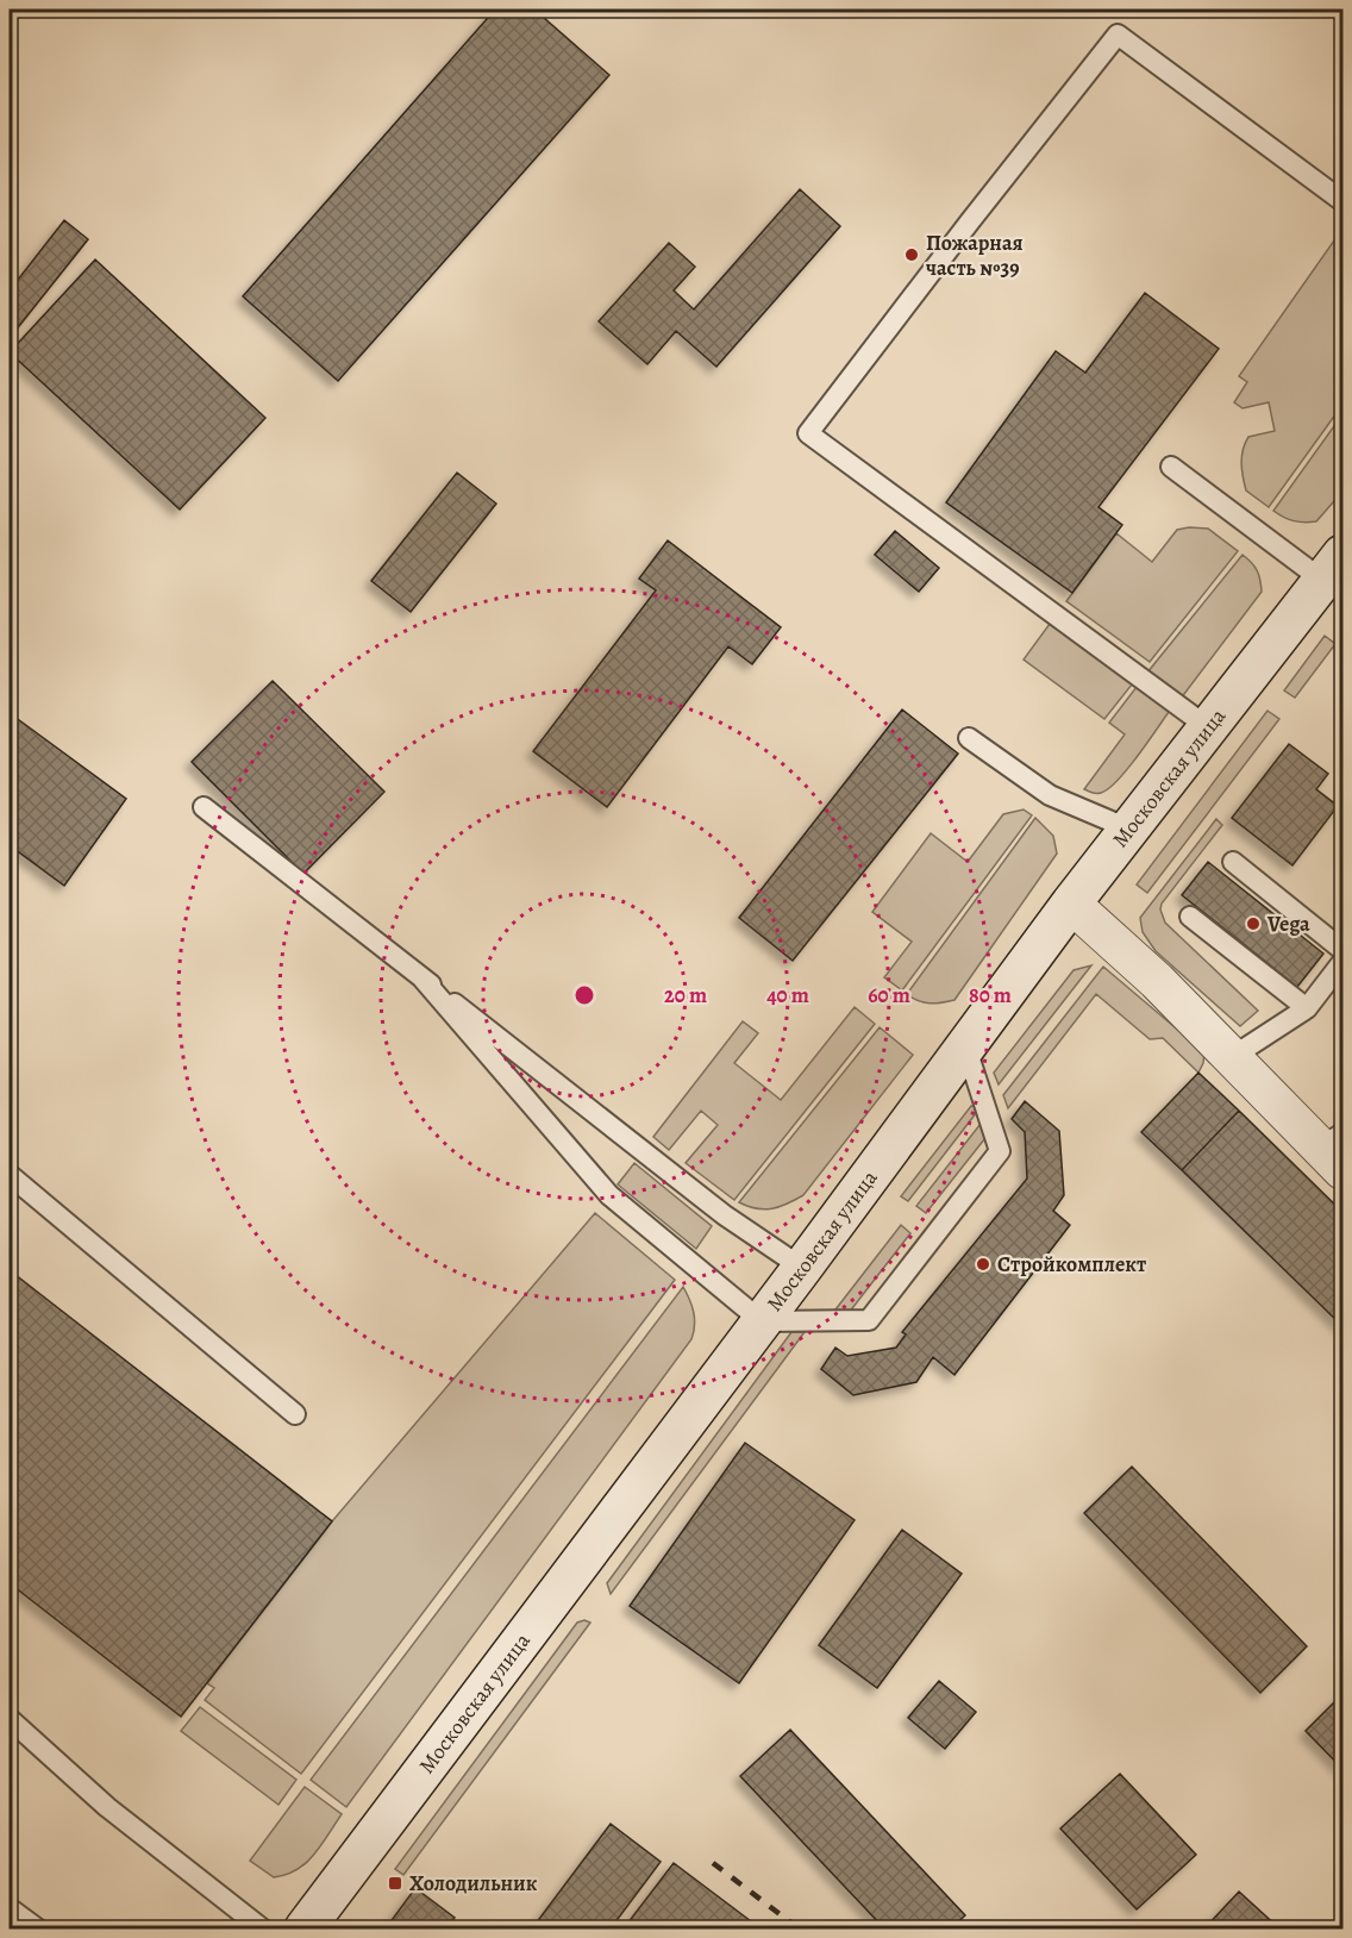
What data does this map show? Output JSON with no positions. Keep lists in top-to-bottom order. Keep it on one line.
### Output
{"streets":{"main road":["Московская улица"]},"places":{"other":["Пожарная часть №39","Vega","Стройкомплект"],"transit":["Холодильник"]},"rings":["20 m","40 m","60 m","80 m"]}
